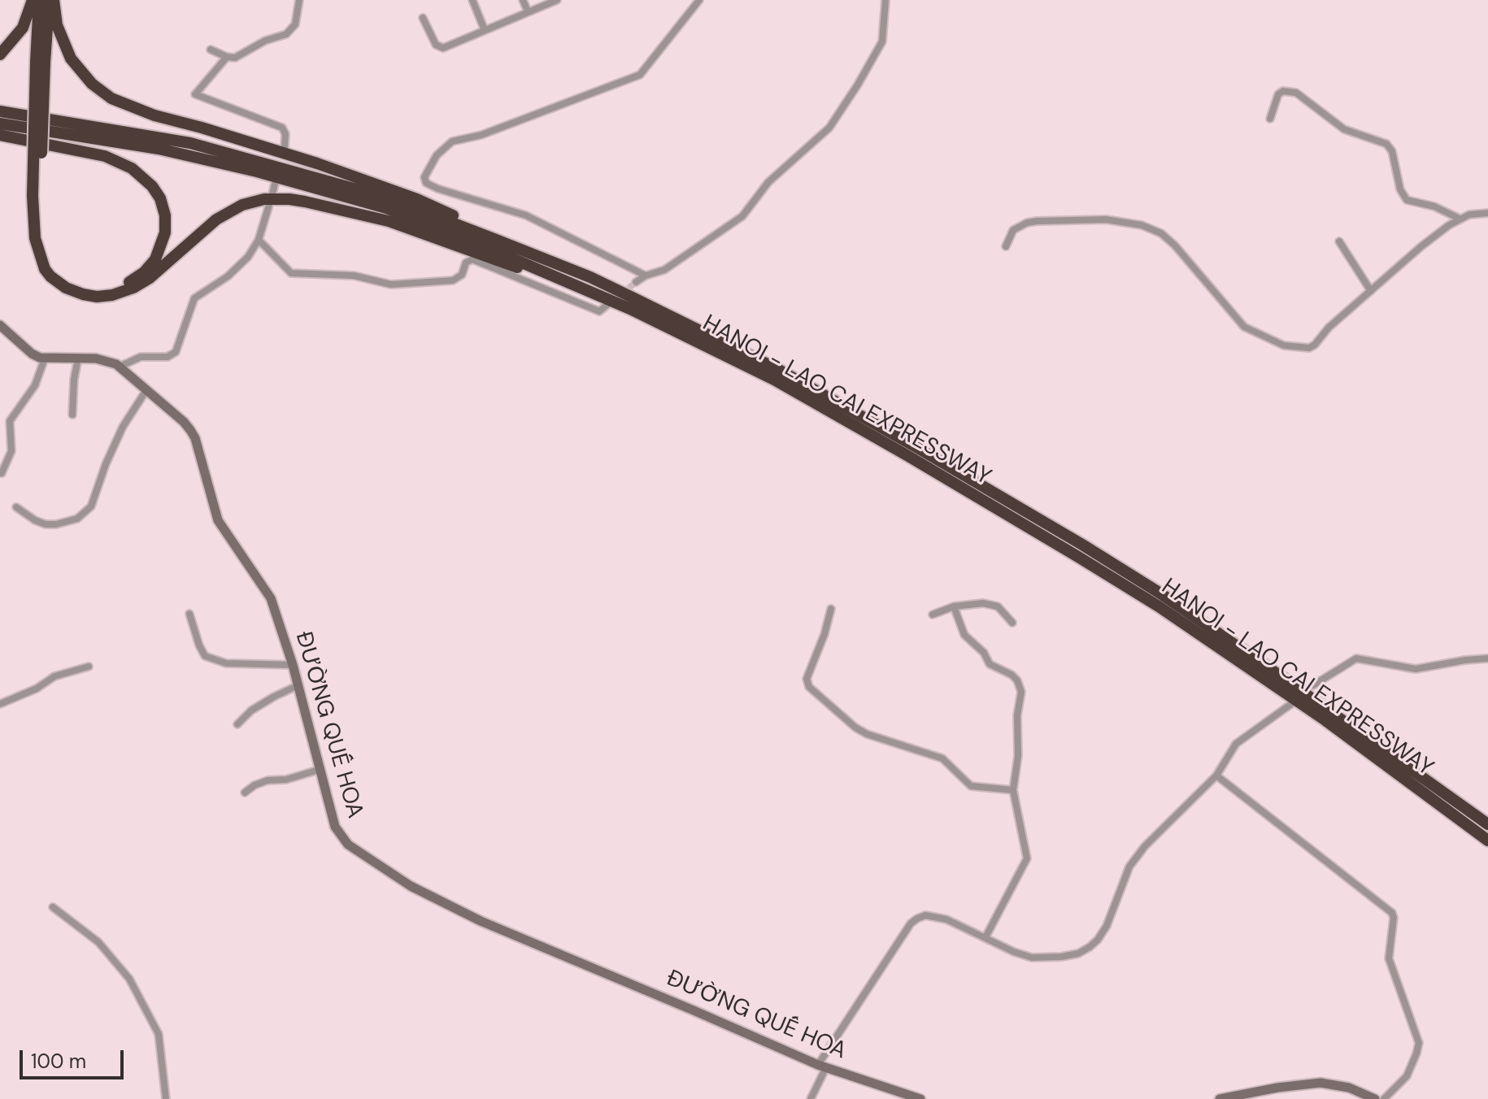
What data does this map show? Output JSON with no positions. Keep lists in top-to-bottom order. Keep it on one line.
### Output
{"streets":{"highway":["HANOI - LAO CAI EXPRESSWAY"],"street":["ĐƯỜNG QUẾ HOA"]},"scale_bar":"100 m"}
